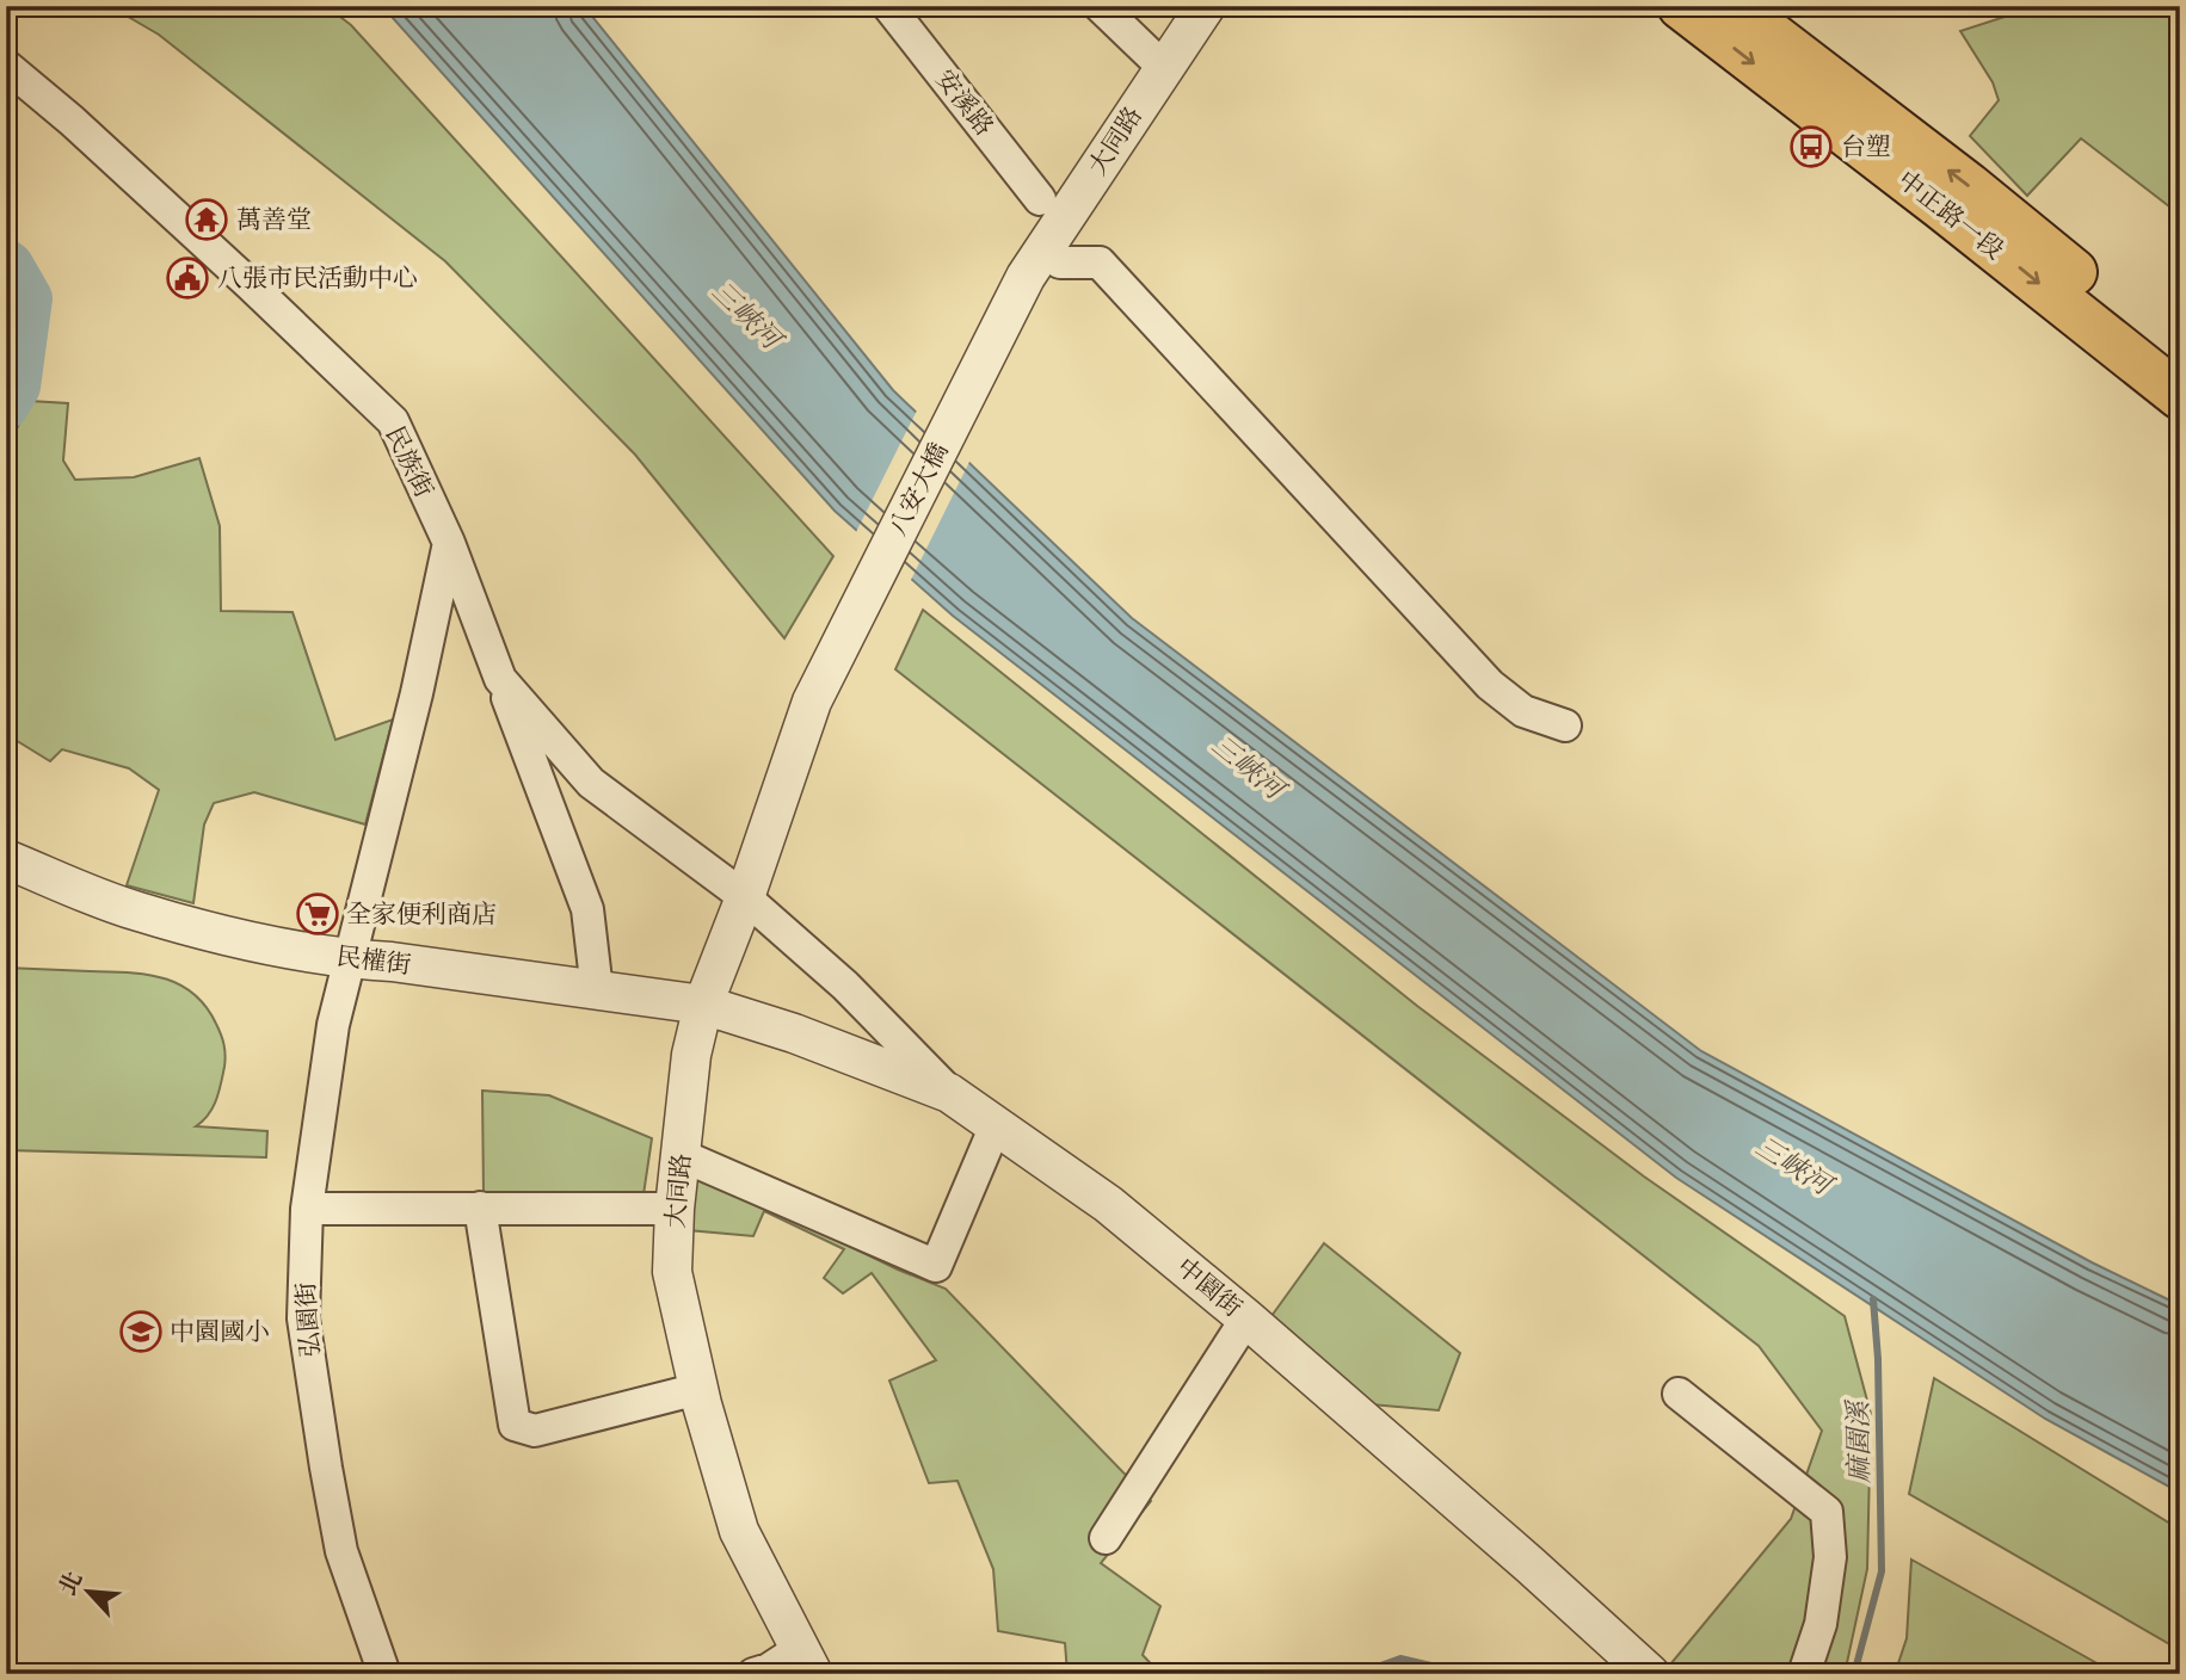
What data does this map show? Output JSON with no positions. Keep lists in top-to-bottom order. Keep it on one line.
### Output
{"streets":{"main road":["中正路一段"],"street":["安溪路","大同路","民族街","八安大橋","民權街","中園街","弘園街"]},"crossings":[["大同路","八安大橋"],["大同路","民權街"],["大同路","中園街"],["民族街","民權街"],["民權街","中園街"],["民權街","弘園街"]],"water":["三峽河","麻園溪"],"places":{"bus stop":["台塑"],"temple":["萬善堂"],"public building":["八張市民活動中心"],"supermarket":["全家便利商店"],"school or university":["中園國小"]},"north":"top left"}
